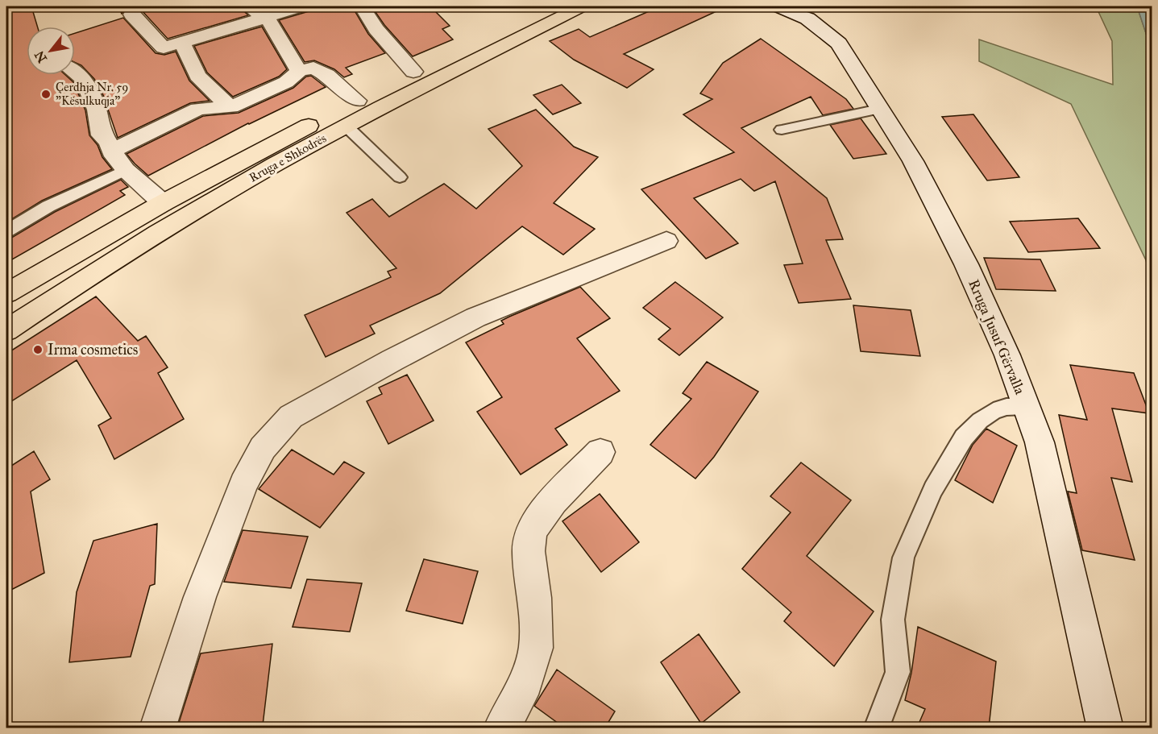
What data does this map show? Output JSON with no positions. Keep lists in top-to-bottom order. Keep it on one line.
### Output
{"streets":{"main road":["Rruga e Shkodrës"],"street":["Rruga Jusuf Gërvalla"]},"places":["Çerdhja Nr. 59 \"Kësulkuqja\"","Irma cosmetics"],"north":"bottom left"}
